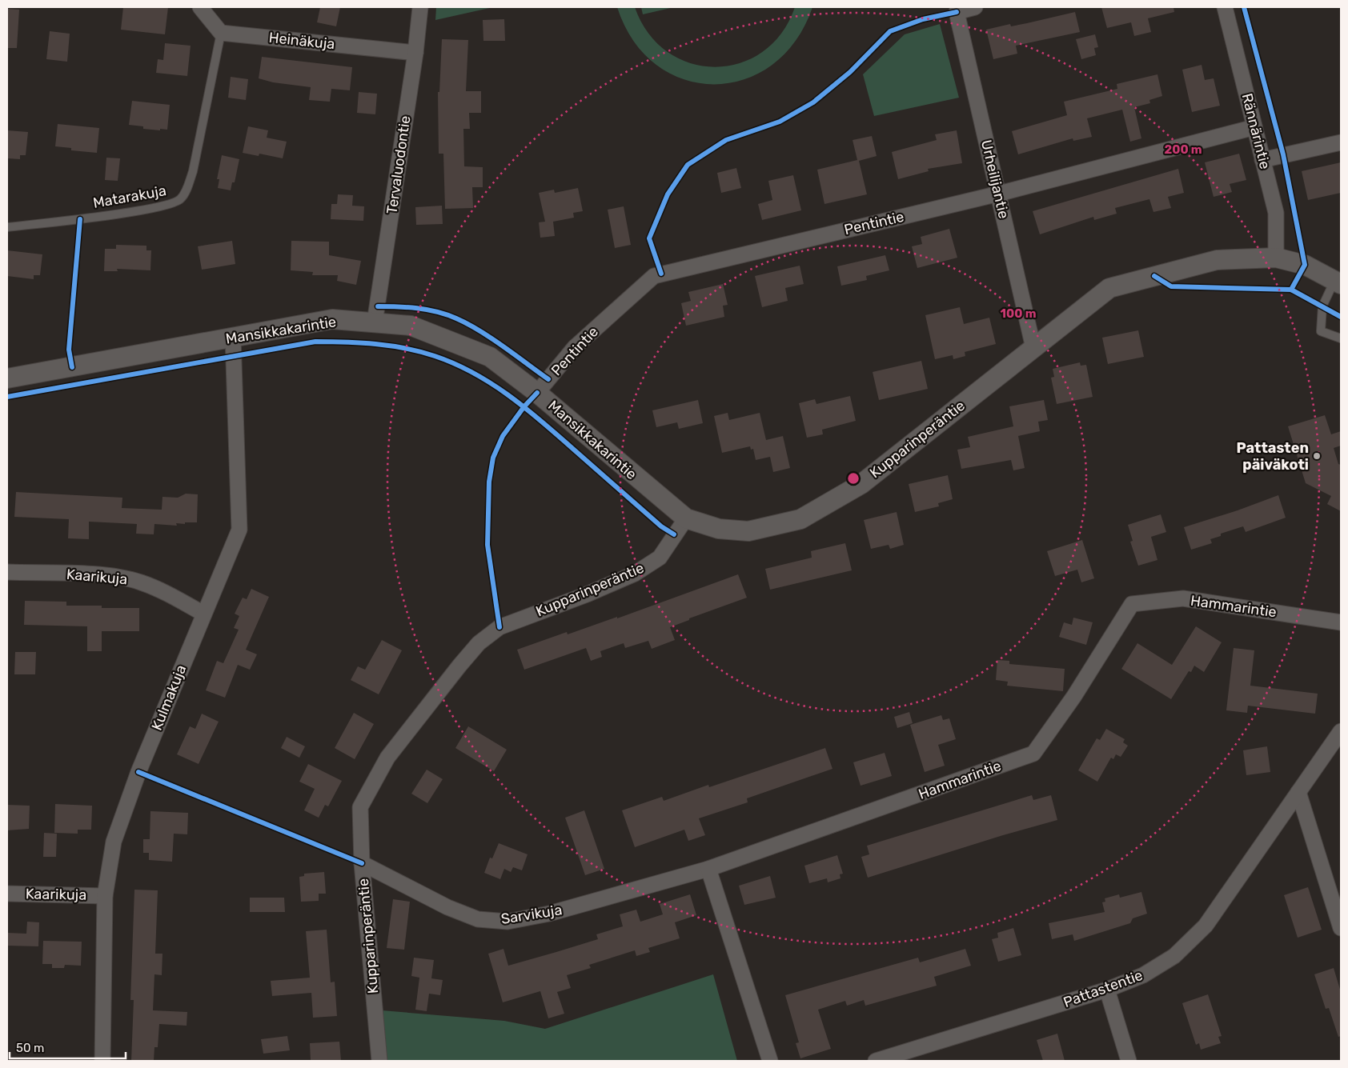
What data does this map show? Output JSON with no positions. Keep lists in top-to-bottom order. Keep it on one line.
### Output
{"streets":{"street":["Heinäkuja","Rännärintie","Tervaluodontie","Urheilijantie","Pentintie","Mansikkakarintie","Kupparinperäntie","Kaarikuja","Hammarintie","Kulmakuja","Sarvikuja","Pattastentie"],"lane":["Matarakuja"]},"crossings":[["Heinäkuja","Tervaluodontie"],["Heinäkuja","Matarakuja"],["Rännärintie","Pentintie"],["Rännärintie","Kupparinperäntie"],["Tervaluodontie","Mansikkakarintie"],["Urheilijantie","Pentintie"],["Urheilijantie","Kupparinperäntie"],["Pentintie","Mansikkakarintie"],["Mansikkakarintie","Kupparinperäntie"],["Mansikkakarintie","Kulmakuja"],["Kupparinperäntie","Sarvikuja"],["Kaarikuja","Kulmakuja"],["Hammarintie","Sarvikuja"]],"places":["Pattasten päiväkoti"],"scale_bar":"50 m","rings":["200 m","100 m"]}
